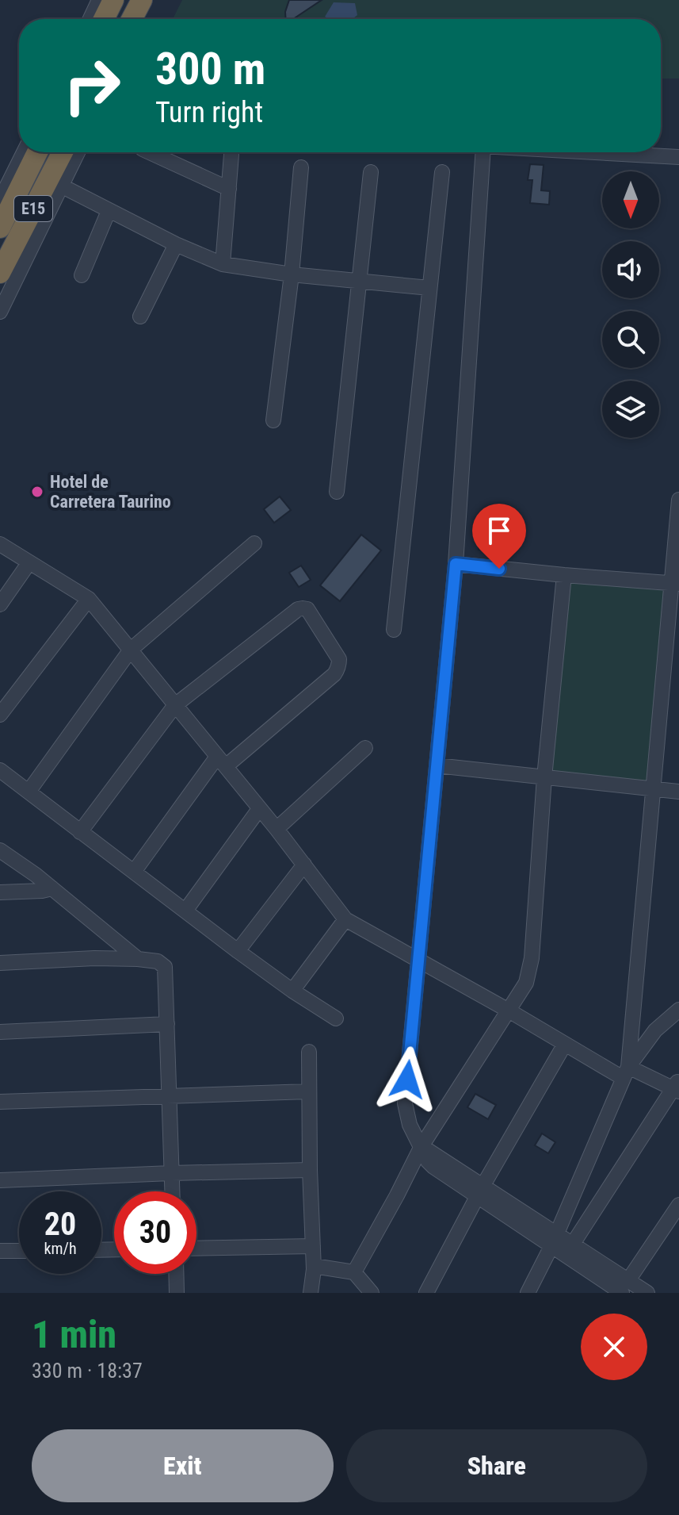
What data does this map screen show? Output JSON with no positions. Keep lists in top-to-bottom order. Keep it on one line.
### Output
{"streets":{"highway":["E15"]},"places":["Hotel de Carretera Taurino"],"north":"bottom","page":{"turn":["300 m","Turn right"],"speed":"20 km/h","limit":"30","heading":["1 min","330 m · 18:37"],"buttons":["Exit","Share"]}}
